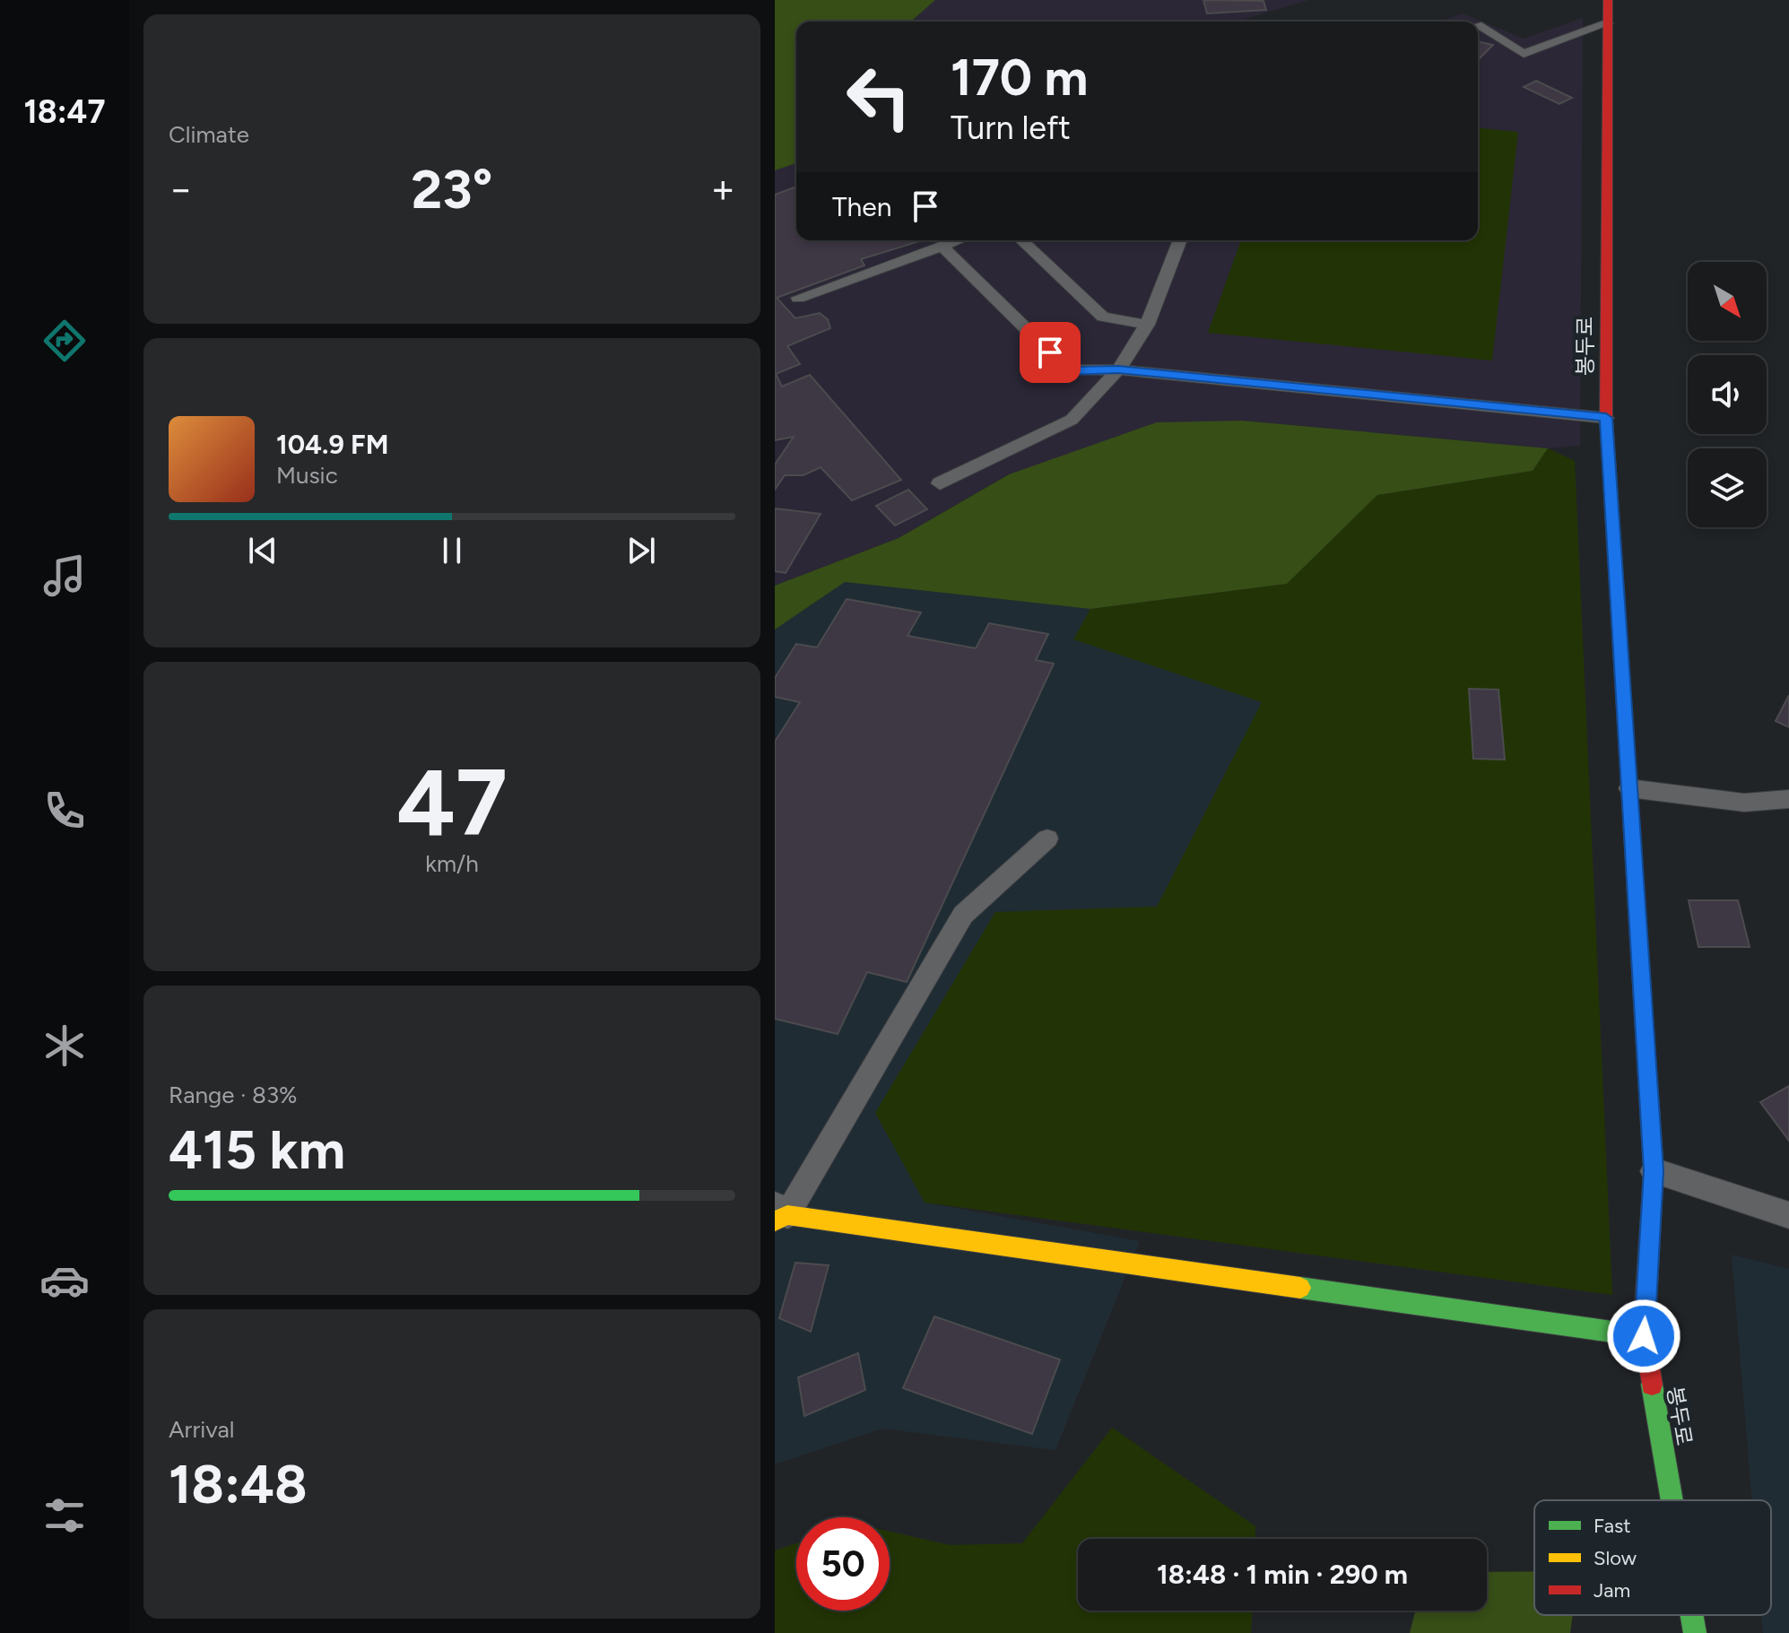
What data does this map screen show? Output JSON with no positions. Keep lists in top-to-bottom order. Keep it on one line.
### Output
{"streets":{"main road":["봉두로"]},"legend":["Fast","Slow","Jam"],"north":"bottom right","page":{"tabs":"18:47","tile":["Climate",["47","km/h"],["Range · 83%","415 km"],["Arrival","18:48"]],"turn":["170 m","Turn left"],"heat":["−","23°","+"],"then":"Then","song":["104.9 FM","Music"],"limit":"50","trip":"18:48 · 1 min · 290 m"}}
